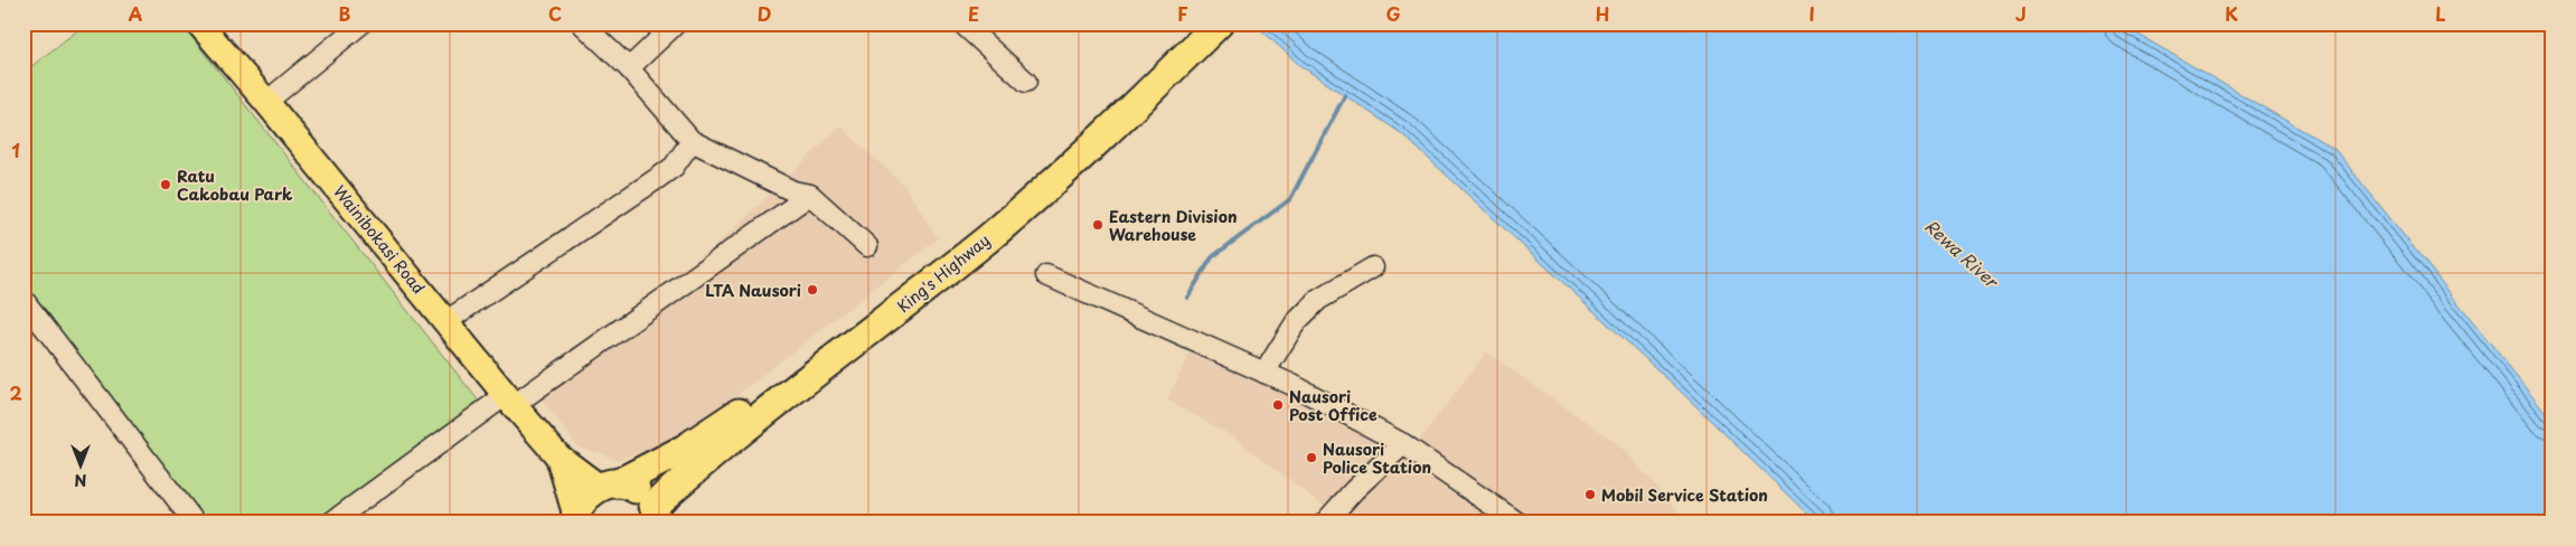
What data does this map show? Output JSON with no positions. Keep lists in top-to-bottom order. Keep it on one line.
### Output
{"streets":{"highway":["King's Highway"],"main road":["Wainibokasi Road"]},"crossings":[["Wainibokasi Road","King's Highway"]],"water":["Rewa River"],"places":["Ratu Cakobau Park","Eastern Division Warehouse","LTA Nausori","Nausori Post Office","Nausori Police Station","Mobil Service Station"],"north":"bottom","grid":{"columns":["A","B","C","D","E","F","G","H","I","J","K","L"],"rows":["1","2"]}}
